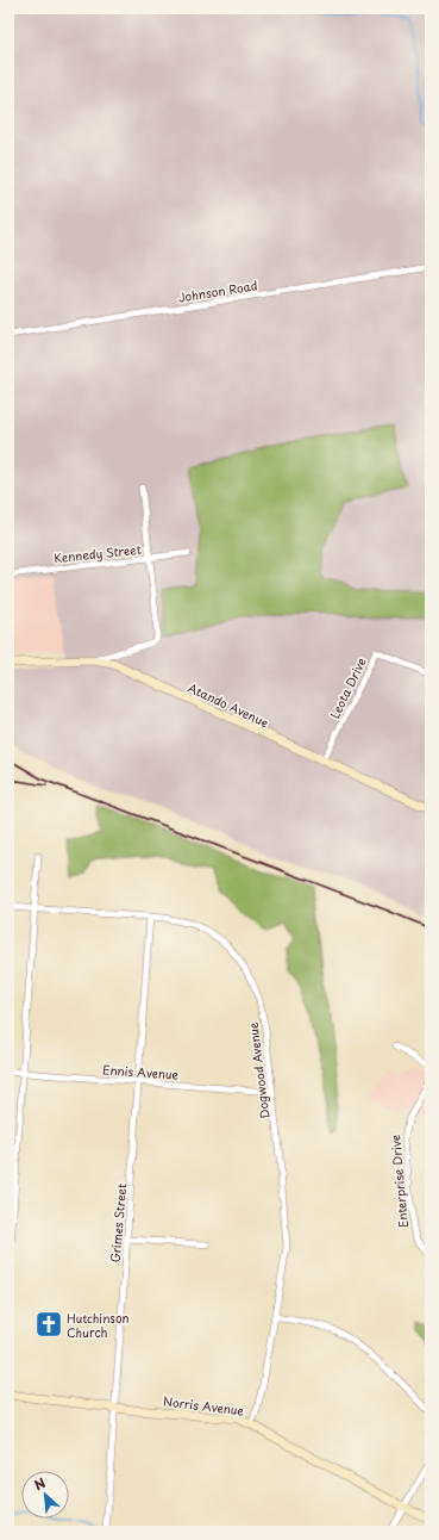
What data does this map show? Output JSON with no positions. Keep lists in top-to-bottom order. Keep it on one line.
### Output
{"streets":{"main road":["Atando Avenue","Norris Avenue"],"street":["Johnson Road","Kennedy Street","Leota Drive","Dogwood Avenue","Ennis Avenue","Enterprise Drive","Grimes Street"]},"crossings":[["Leota Drive","Atando Avenue"],["Dogwood Avenue","Ennis Avenue"],["Dogwood Avenue","Grimes Street"],["Dogwood Avenue","Norris Avenue"],["Ennis Avenue","Grimes Street"],["Grimes Street","Norris Avenue"]],"places":{"church":["Hutchinson Church"]},"north":"top left"}
